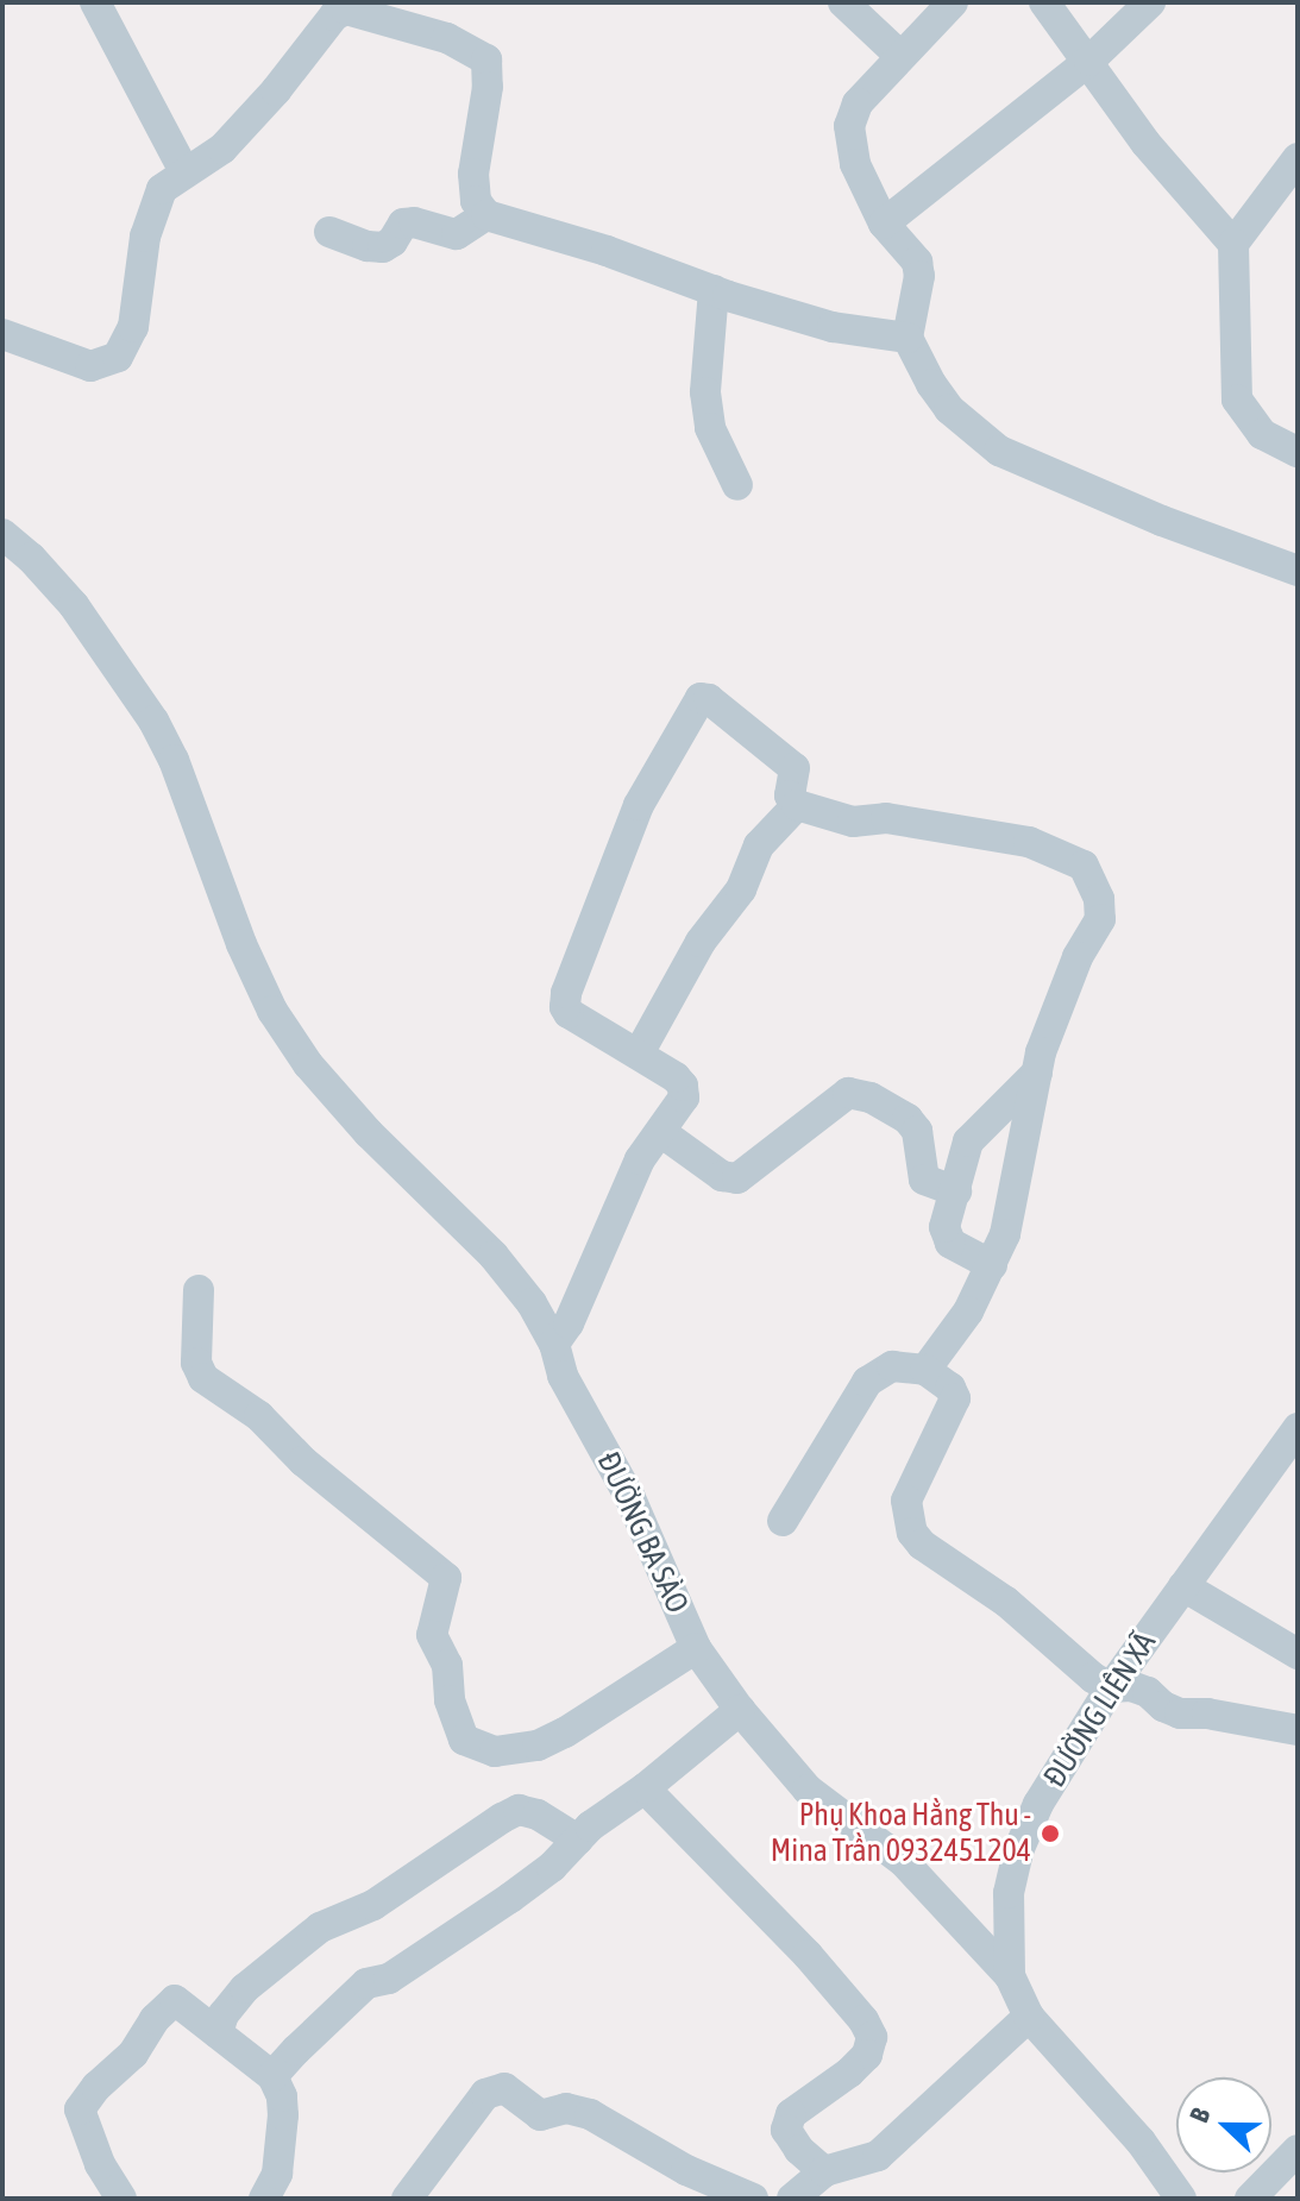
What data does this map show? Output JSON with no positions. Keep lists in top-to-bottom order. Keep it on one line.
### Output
{"streets":{"street":["ĐƯỜNG BA SÀO","ĐƯỜNG LIÊN XÃ"]},"crossings":[["ĐƯỜNG BA SÀO","ĐƯỜNG LIÊN XÃ"]],"places":["Phụ Khoa Hằng Thu - Mina Trần 0932451204"],"north":"left"}
